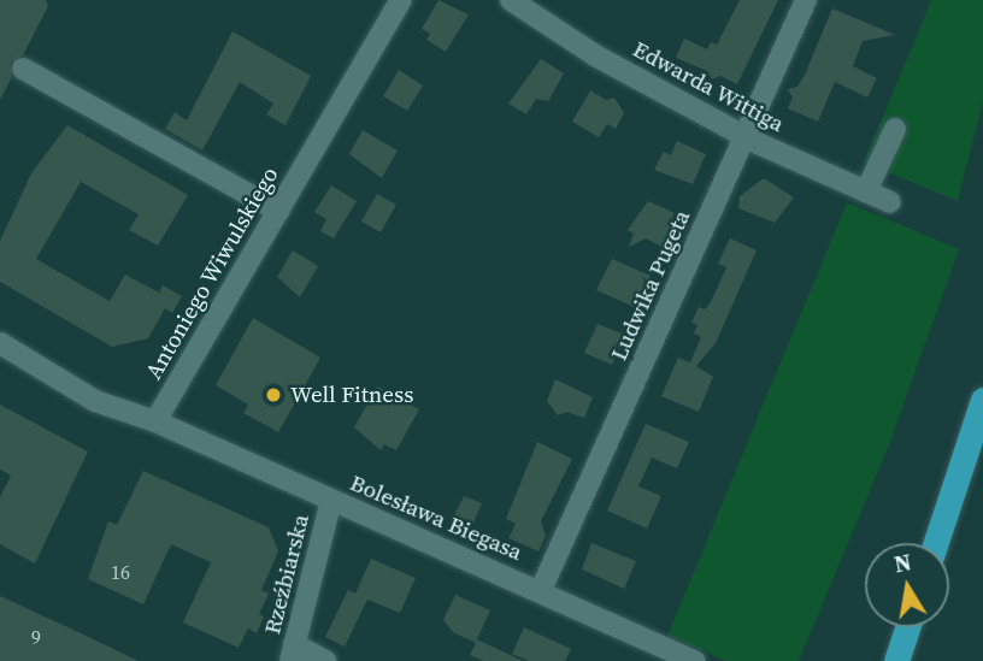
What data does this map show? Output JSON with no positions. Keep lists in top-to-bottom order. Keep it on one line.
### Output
{"streets":{"street":["Edwarda Wittiga","Antoniego Wiwulskiego","Ludwika Pugeta","Bolesława Biegasa","Rzeźbiarska"]},"crossings":[["Edwarda Wittiga","Ludwika Pugeta"],["Antoniego Wiwulskiego","Bolesława Biegasa"],["Ludwika Pugeta","Bolesława Biegasa"],["Bolesława Biegasa","Rzeźbiarska"]],"places":["Well Fitness"],"house_numbers":["16","9"],"north":"top"}
